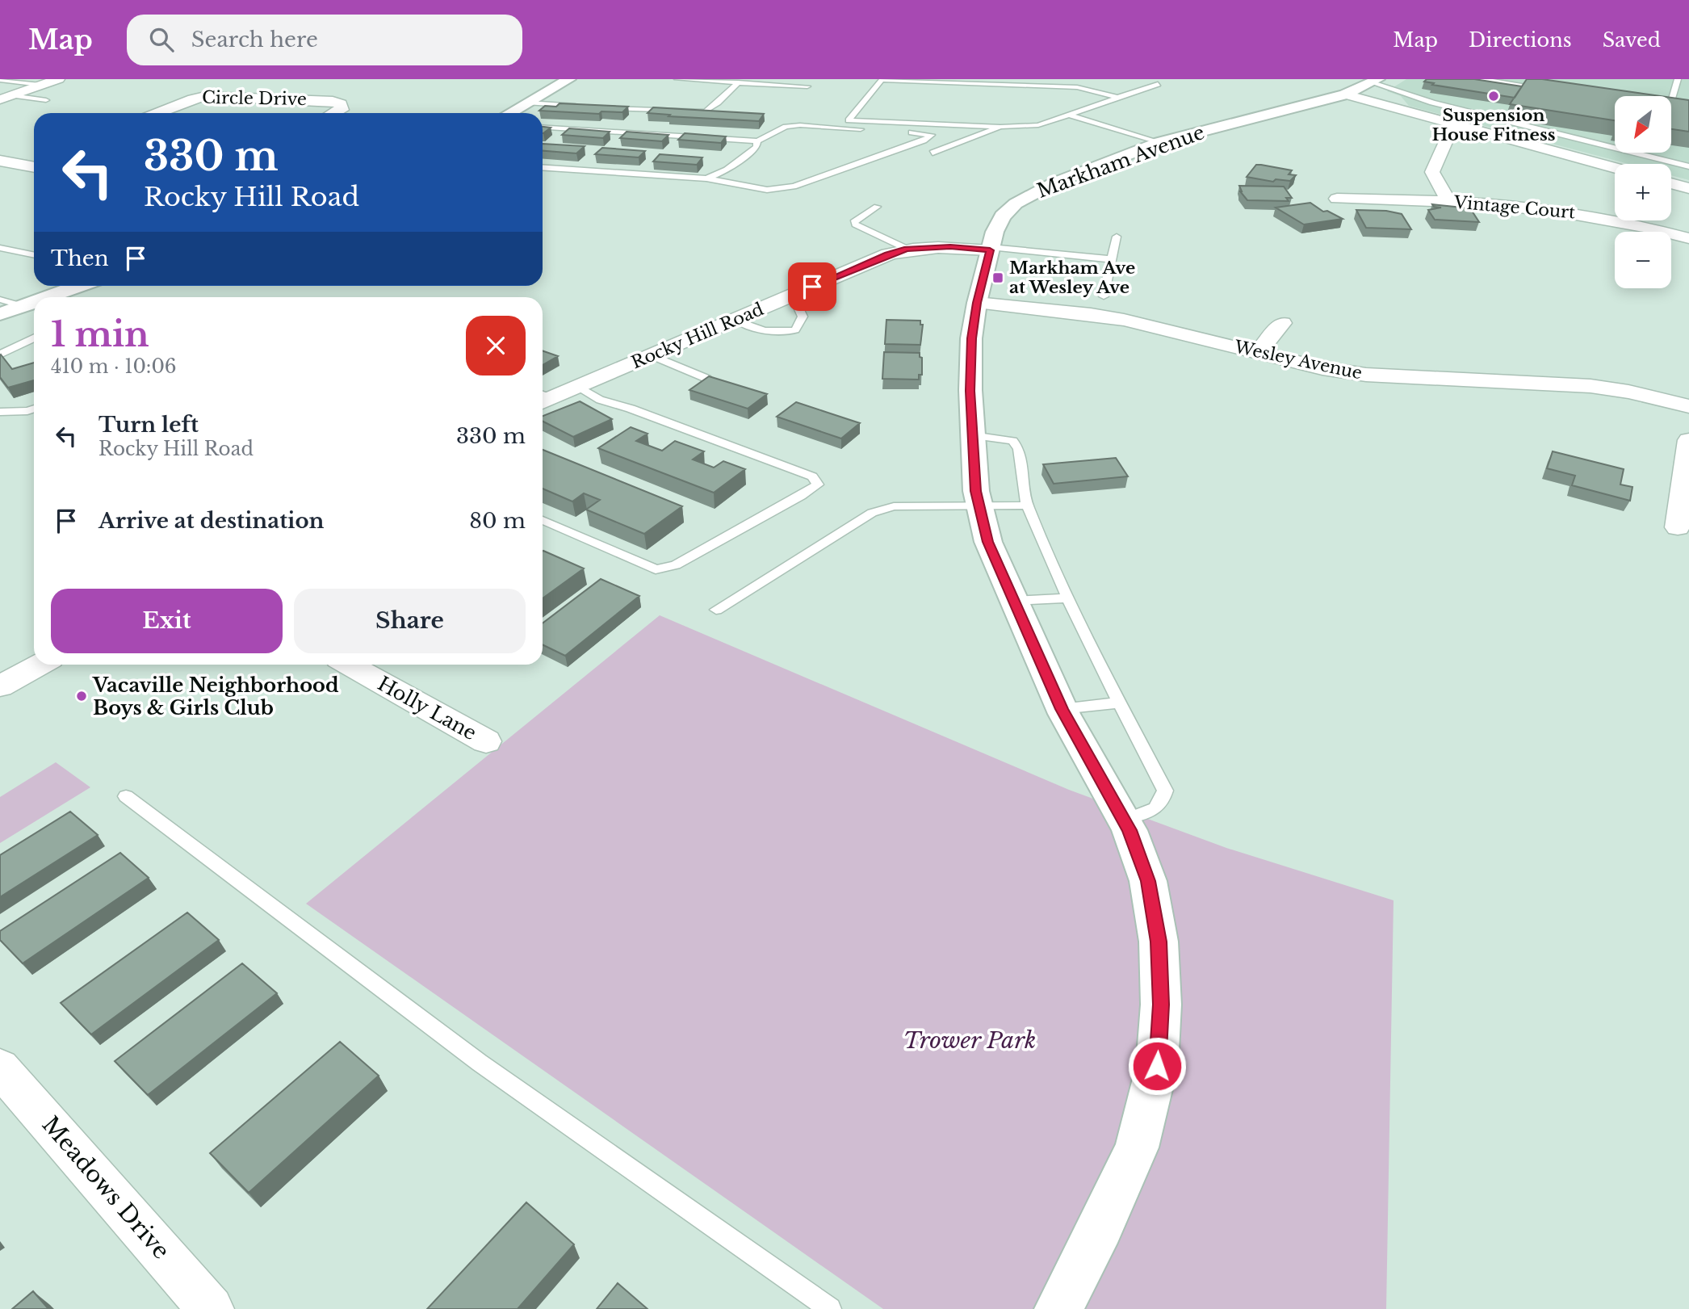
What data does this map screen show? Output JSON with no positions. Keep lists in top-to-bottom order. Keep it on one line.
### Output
{"streets":{"street":["Circle Drive","Markham Avenue","Vintage Court","Rocky Hill Road","Wesley Avenue","Holly Lane","Meadows Drive"]},"crossings":[["Markham Avenue","Rocky Hill Road"],["Markham Avenue","Wesley Avenue"]],"parks":["Trower Park"],"places":{"other":["Suspension House Fitness","Vacaville Neighborhood Boys & Girls Club"],"transit":["Markham Ave at Wesley Ave"]},"north":"bottom left","page":{"header":"Map","search":"Search here","nav":["Map","Directions","Saved"],"map_buttons":["+","−"],"turn":["330 m","Rocky Hill Road"],"then":"Then","heading":["1 min","410 m · 10:06"],"list":[{"name":"Turn left","note":"Rocky Hill Road","value":"330 m"},{"name":"Arrive at destination","value":"80 m"}],"buttons":["Exit","Share"]}}
